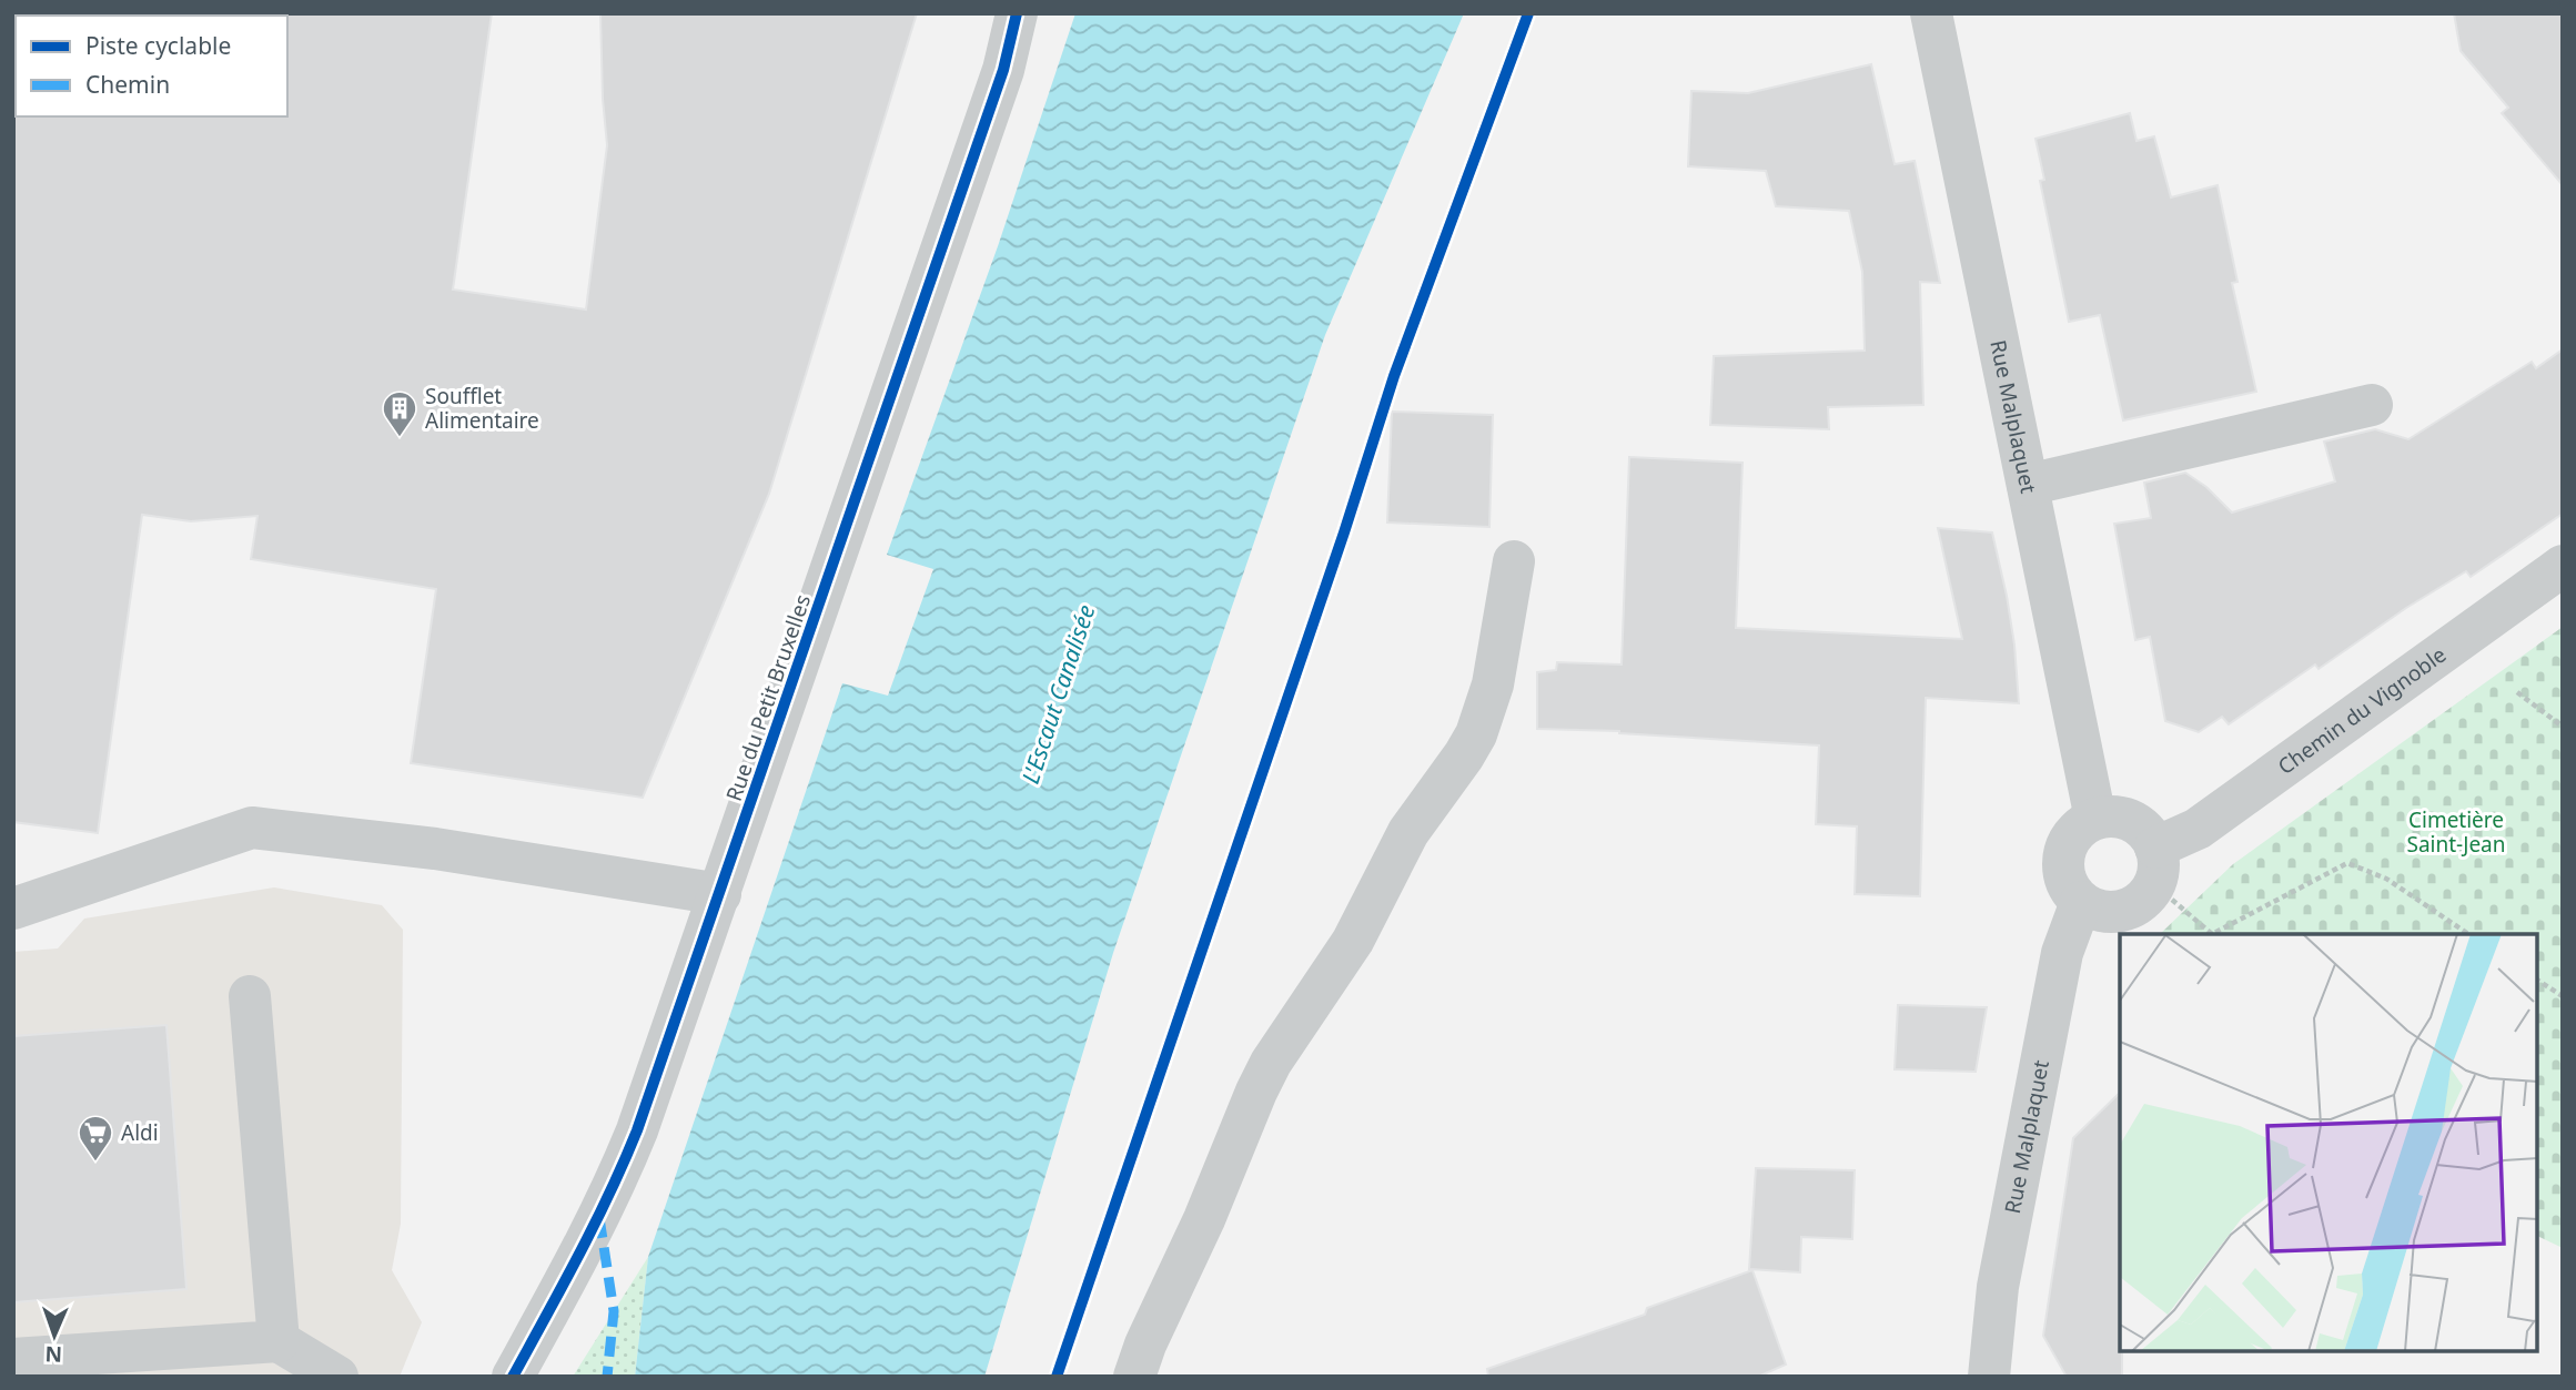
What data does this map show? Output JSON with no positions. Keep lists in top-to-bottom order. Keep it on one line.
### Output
{"streets":{"street":["Rue Malplaquet","Rue du Petit Bruxelles","Chemin du Vignoble"]},"crossings":[["Rue Malplaquet","Chemin du Vignoble"]],"water":["L'Escaut Canalisée"],"parks":["Cimetière Saint-Jean"],"places":{"building":["Soufflet Alimentaire"],"supermarket":["Aldi"]},"legend":["Piste cyclable","Chemin"],"north":"bottom"}
